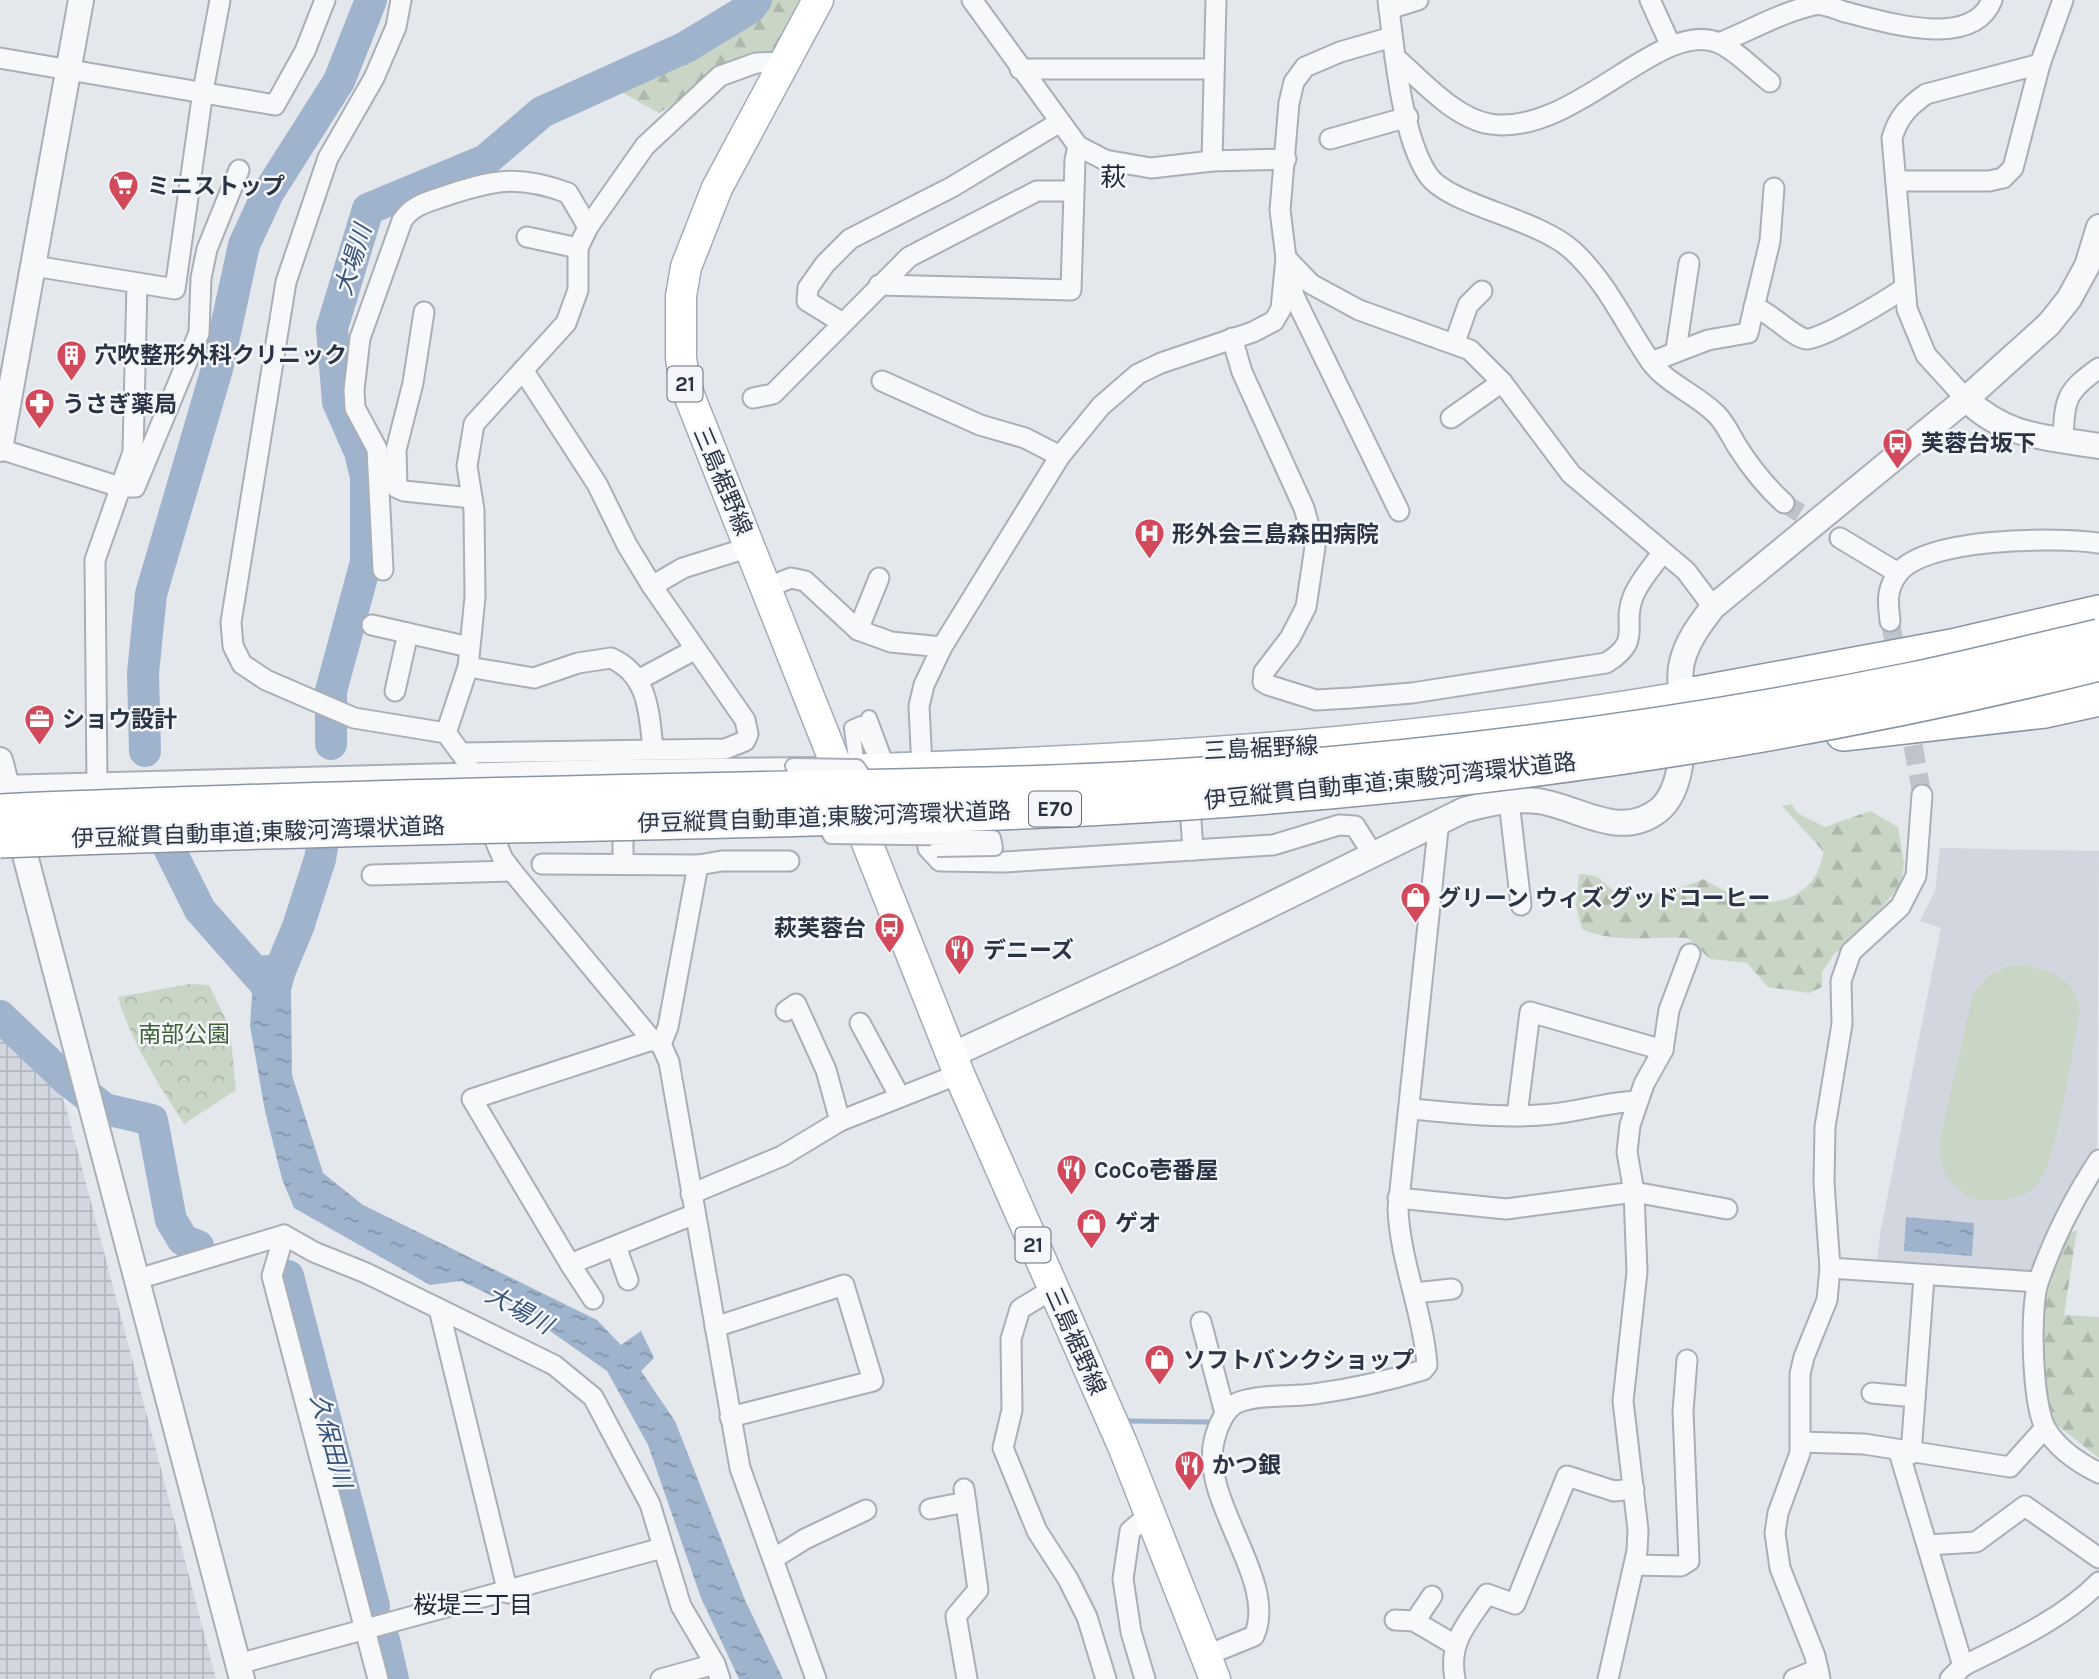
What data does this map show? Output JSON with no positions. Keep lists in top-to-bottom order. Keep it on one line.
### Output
{"streets":{"highway":["伊豆縦貫自動車道;東駿河湾環状道路","E70"],"main road":["21","三島裾野線"]},"districts":["萩","桜堤三丁目"],"water":["大場川","久保田川"],"parks":["南部公園"],"places":{"supermarket":["ミニストップ"],"building":["穴吹整形外科クリニック"],"pharmacy":["うさぎ薬局"],"bus stop":["芙蓉台坂下","萩芙蓉台"],"hospital":["形外会三島森田病院"],"office":["ショウ設計"],"shop":["グリーン ウィズ グッドコーヒー","ゲオ","ソフトバンクショップ"],"restaurant":["デニーズ","CoCo壱番屋","かつ銀"]}}
